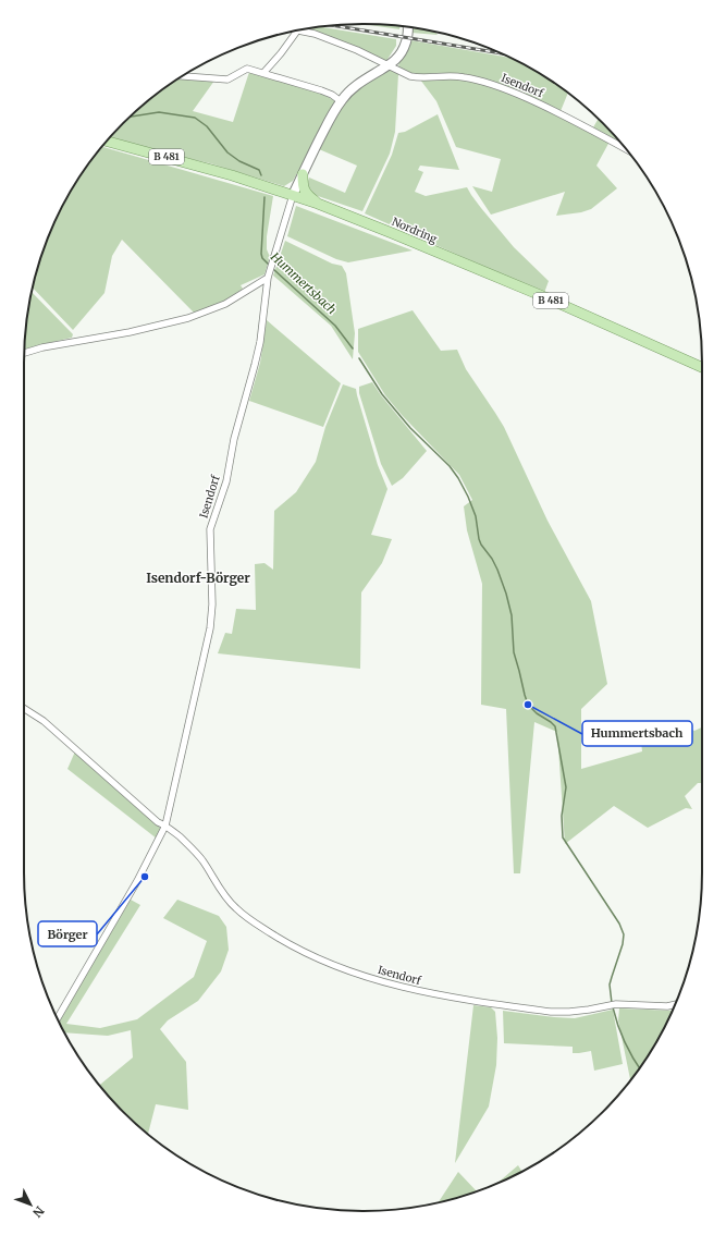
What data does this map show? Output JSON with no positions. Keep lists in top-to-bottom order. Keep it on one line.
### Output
{"streets":{"main road":["B 481","Nordring"],"street":["Isendorf"]},"crossings":[["Isendorf","Nordring"]],"districts":["Isendorf-Börger"],"water":["Hummertsbach"],"places":["Hummertsbach","Börger"],"north":"bottom right"}
